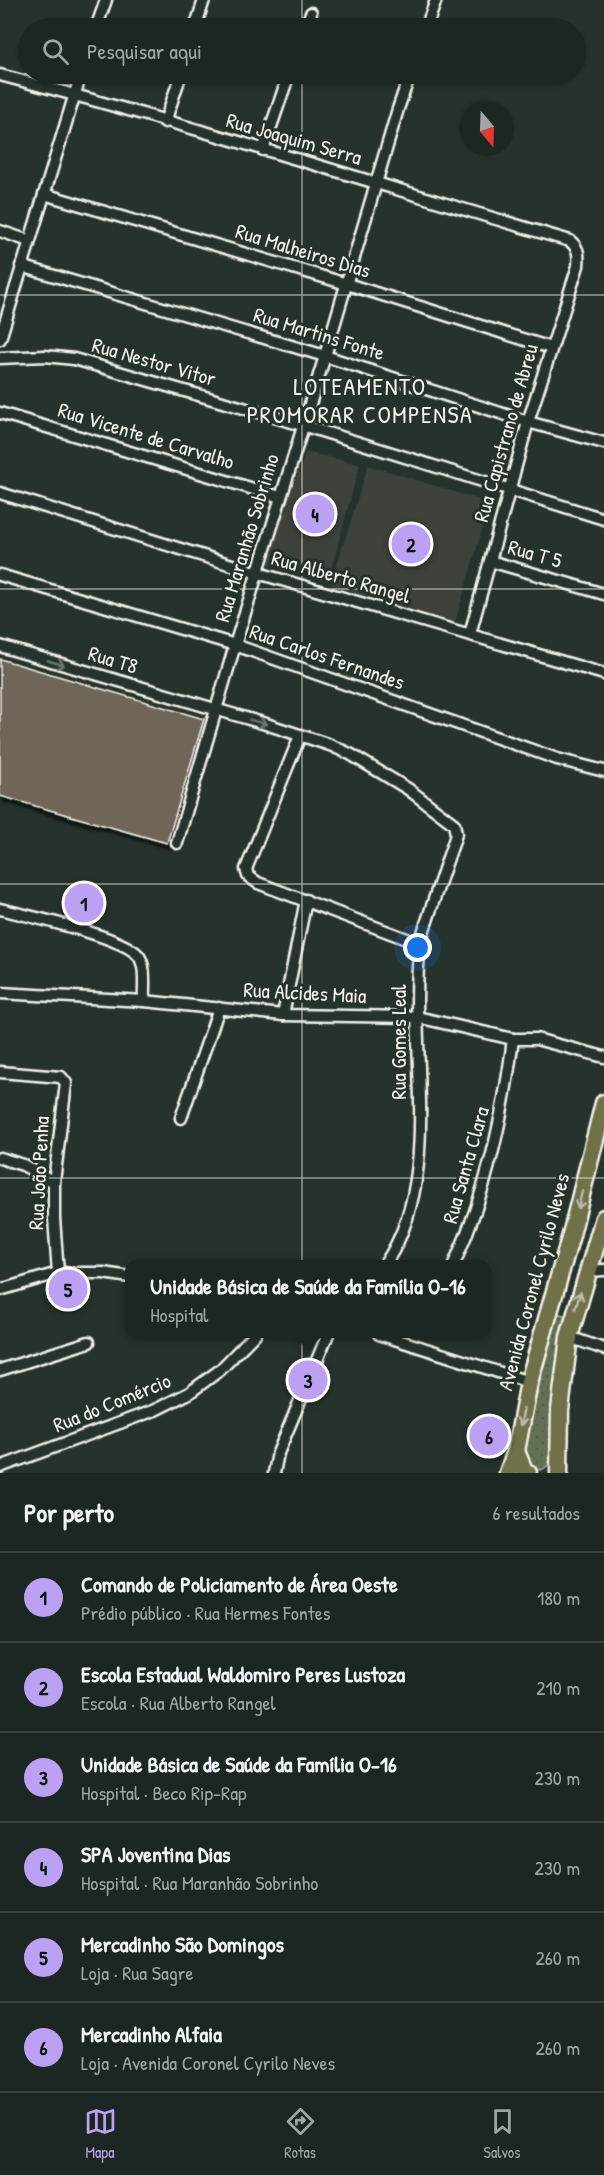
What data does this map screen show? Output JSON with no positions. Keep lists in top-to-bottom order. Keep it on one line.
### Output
{"streets":{"highway":["Avenida Coronel Cyrilo Neves"],"street":["Rua Joaquim Serra","Rua Malheiros Dias","Rua Martins Fonte","Rua Nestor Vitor","Rua Capistrano de Abreu","Rua Vicente de Carvalho","Rua Maranhão Sobrinho","Rua T 5","Rua Alberto Rangel","Rua Carlos Fernandes","Rua T8","Rua Alcides Maia","Rua Gomes Leal","Rua Santa Clara","Rua João Penha","Rua do Comércio"]},"crossings":[["Rua Joaquim Serra","Rua Capistrano de Abreu"],["Rua Joaquim Serra","Rua Maranhão Sobrinho"],["Rua Malheiros Dias","Rua Capistrano de Abreu"],["Rua Malheiros Dias","Rua Maranhão Sobrinho"],["Rua Martins Fonte","Rua Capistrano de Abreu"],["Rua Martins Fonte","Rua Maranhão Sobrinho"],["Rua Nestor Vitor","Rua Capistrano de Abreu"],["Rua Nestor Vitor","Rua Maranhão Sobrinho"],["Rua Capistrano de Abreu","Rua T 5"],["Rua Capistrano de Abreu","Rua Alberto Rangel"],["Rua Vicente de Carvalho","Rua Maranhão Sobrinho"],["Rua Maranhão Sobrinho","Rua Alberto Rangel"],["Rua Maranhão Sobrinho","Rua Carlos Fernandes"],["Rua Maranhão Sobrinho","Rua T8"],["Rua T8","Rua Gomes Leal"],["Rua Alcides Maia","Rua Gomes Leal"],["Rua Alcides Maia","Rua Santa Clara"]],"one_way":["Rua T8"],"districts":["LOTEAMENTO PROMORAR COMPENSA"],"north":"bottom","page":{"search":"Pesquisar aqui","pins":["4","2","1","5","3","6"],"popup":["Unidade Básica de Saúde da Família O-16","Hospital"],"heading":["Por perto","6 resultados"],"list":[{"mark":"1","name":"Comando de Policiamento de Área Oeste","note":"Prédio público · Rua Hermes Fontes","value":"180 m"},{"mark":"2","name":"Escola Estadual Waldomiro Peres Lustoza","note":"Escola · Rua Alberto Rangel","value":"210 m"},{"mark":"3","name":"Unidade Básica de Saúde da Família O-16","note":"Hospital · Beco Rip-Rap","value":"230 m"},{"mark":"4","name":"SPA Joventina Dias","note":"Hospital · Rua Maranhão Sobrinho","value":"230 m"},{"mark":"5","name":"Mercadinho São Domingos","note":"Loja · Rua Sagre","value":"260 m"},{"mark":"6","name":"Mercadinho Alfaia","note":"Loja · Avenida Coronel Cyrilo Neves","value":"260 m"}],"nav":["Mapa","Rotas","Salvos"]}}
